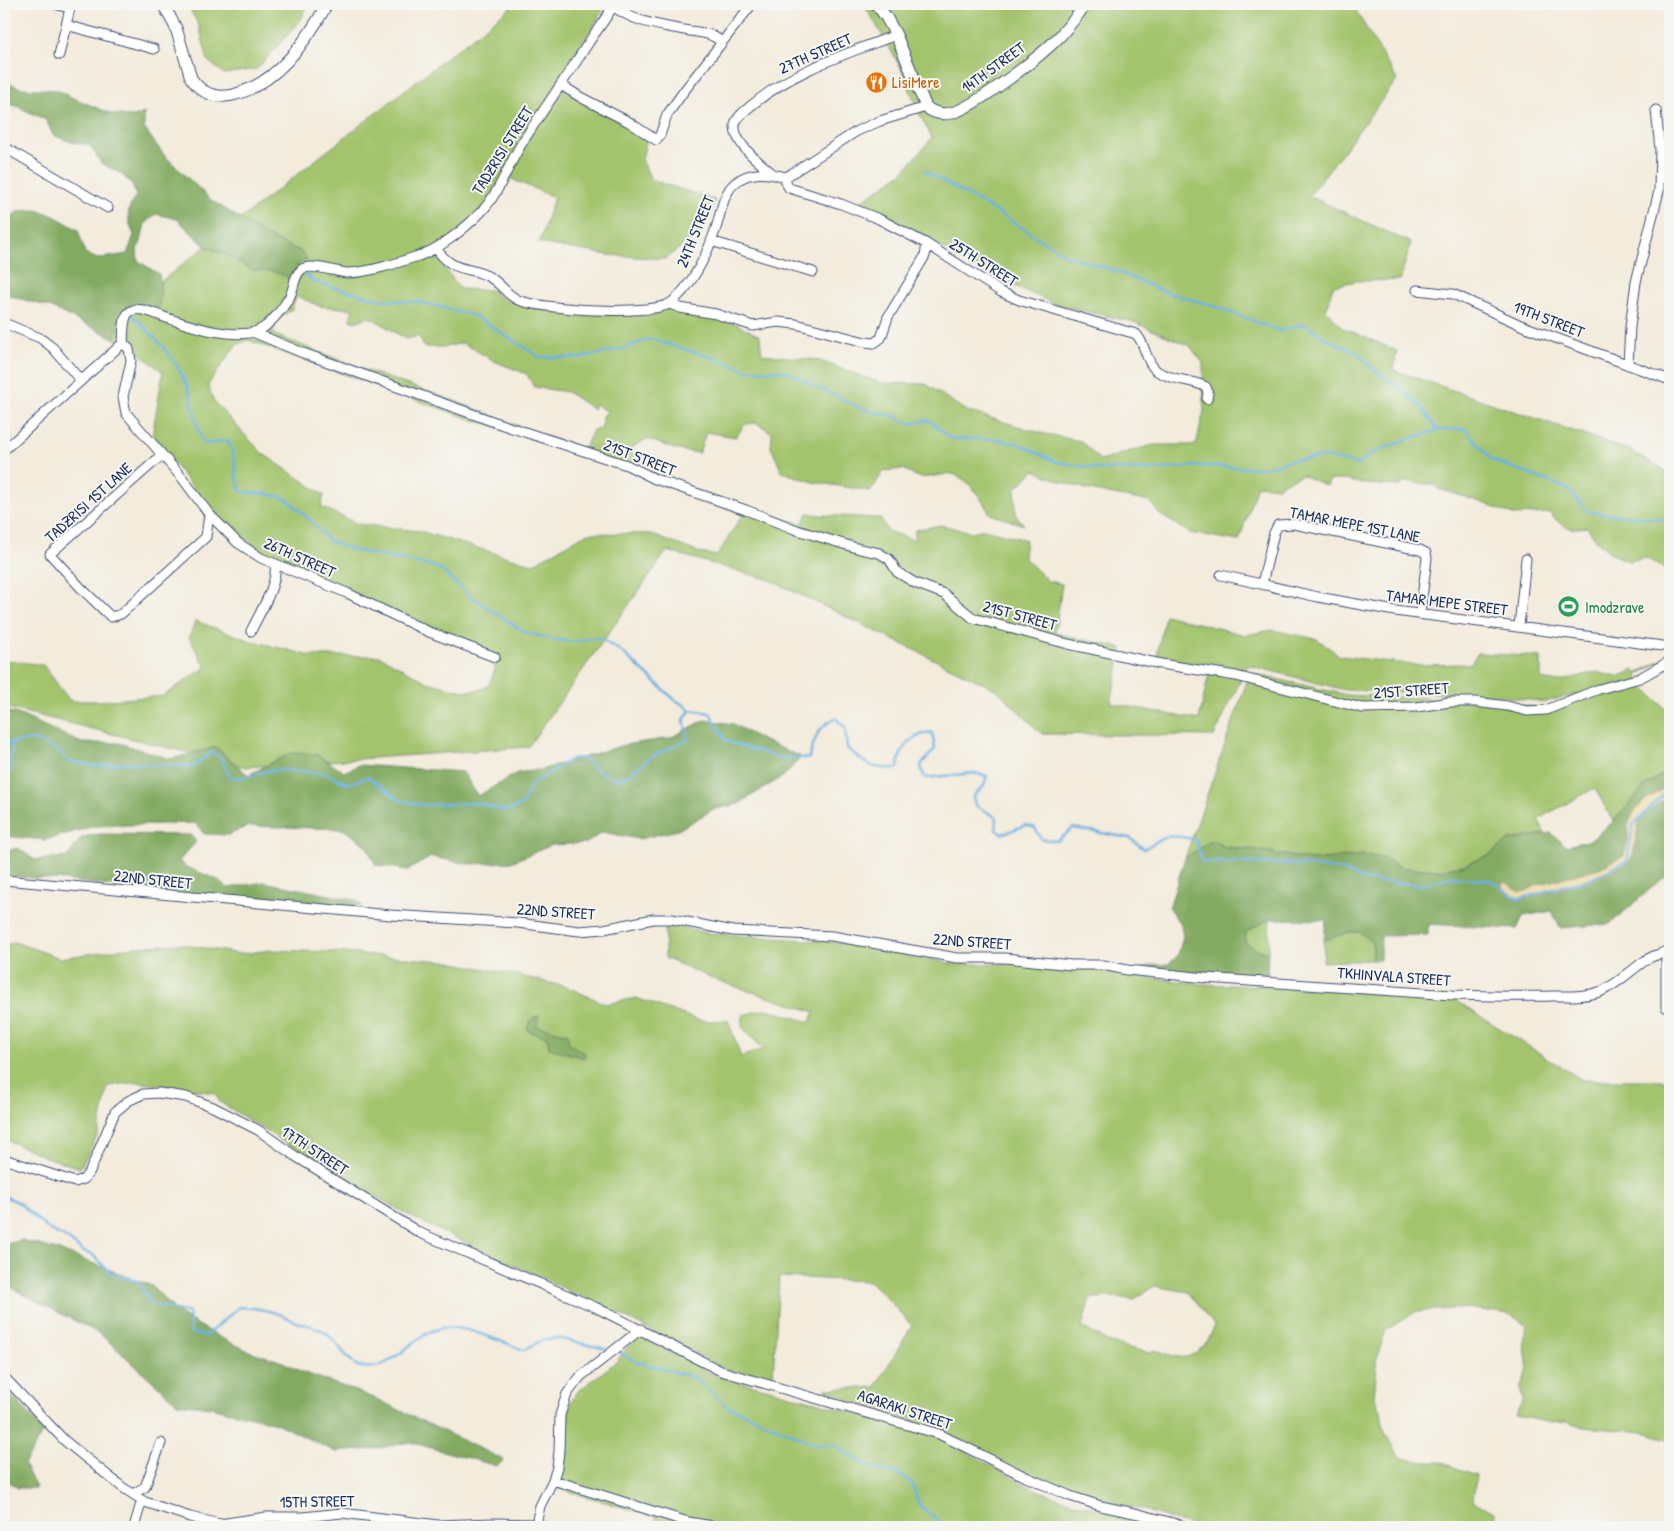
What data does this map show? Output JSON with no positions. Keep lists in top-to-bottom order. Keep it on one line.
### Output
{"streets":{"street":["27TH STREET","14TH STREET","TADZRISI STREET","24TH STREET","25TH STREET","19TH STREET","21ST STREET","TADZRISI 1ST LANE","TAMAR MEPE 1ST LANE","26TH STREET","TAMAR MEPE STREET","22ND STREET","TKHINVALA STREET","17TH STREET","AGARAKI STREET","15TH STREET"]},"crossings":[["27TH STREET","24TH STREET"],["TADZRISI STREET","21ST STREET"],["24TH STREET","25TH STREET"],["TADZRISI 1ST LANE","26TH STREET"],["TAMAR MEPE 1ST LANE","TAMAR MEPE STREET"],["22ND STREET","TKHINVALA STREET"],["17TH STREET","AGARAKI STREET"]],"places":{"restaurant":["LisiMere"],"sports":["Imodzrave"]}}
